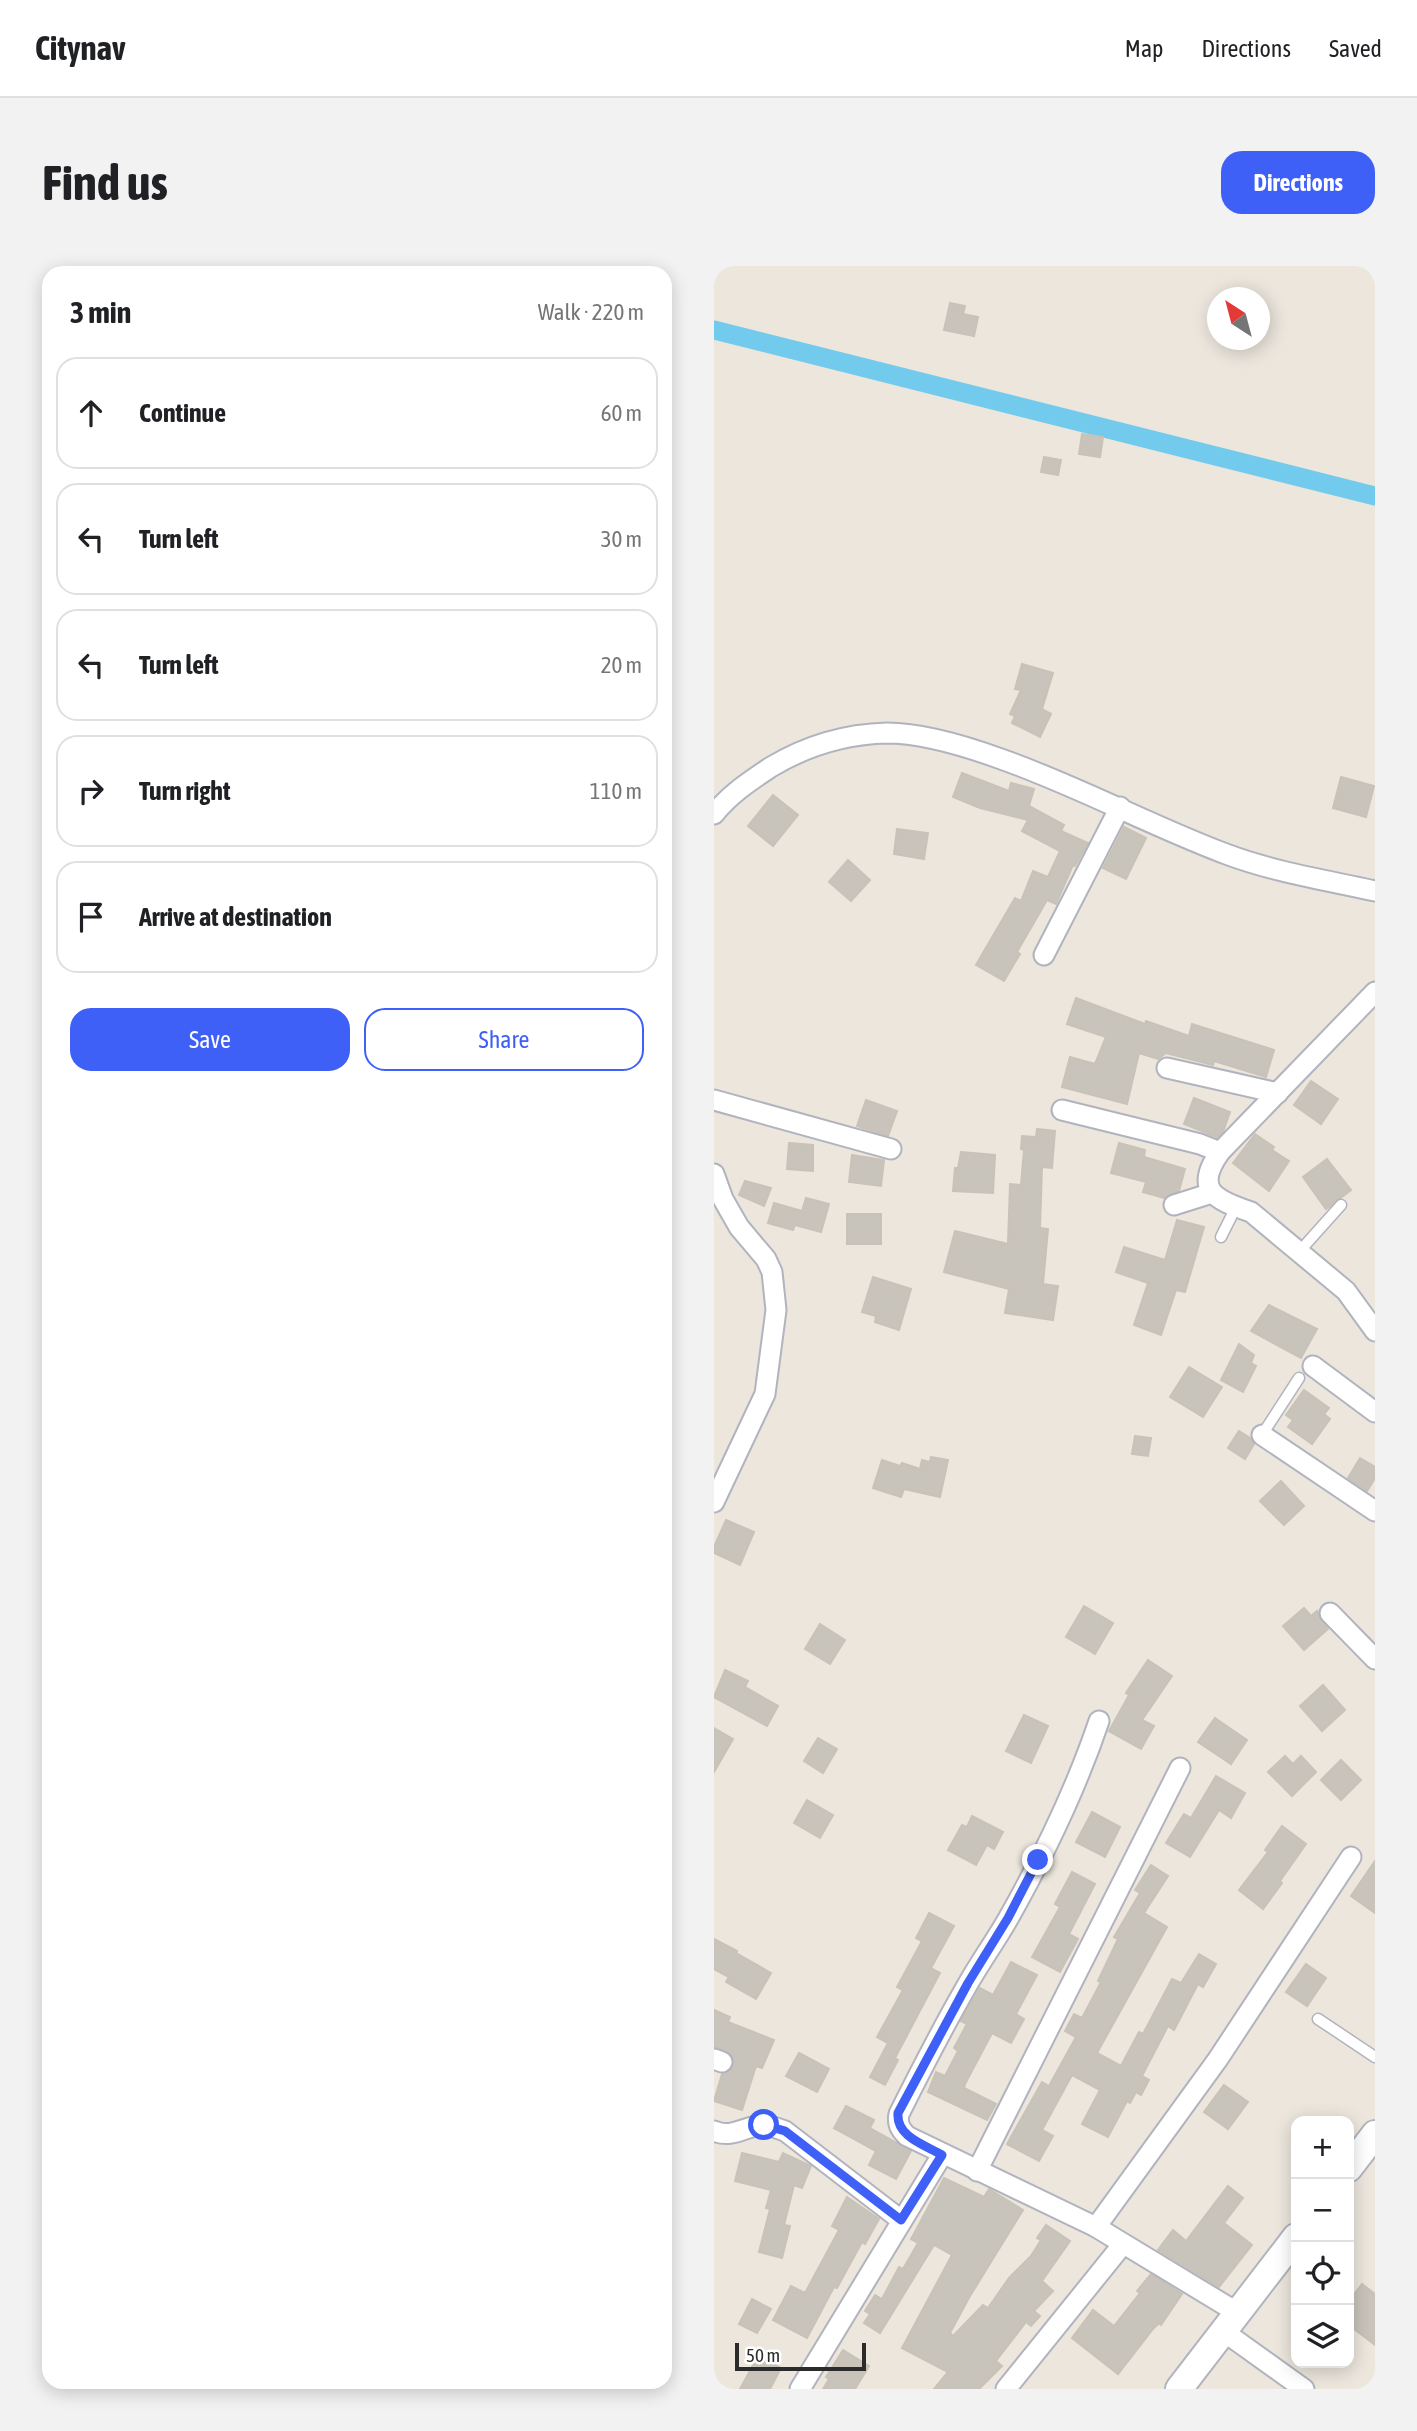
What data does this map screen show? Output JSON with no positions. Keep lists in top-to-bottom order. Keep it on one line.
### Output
{"scale_bar":"50 m","north":"top left","page":{"header":"Citynav","nav":["Map","Directions","Saved"],"buttons":["Directions",["Save","Share"]],"title":"Find us","heading":["3 min","Walk · 220 m"],"list":[["Continue","60 m"],["Turn left","30 m"],["Turn left","20 m"],["Turn right","110 m"],"Arrive at destination"],"map_buttons":["+","−"],"scale":"50 m"}}
